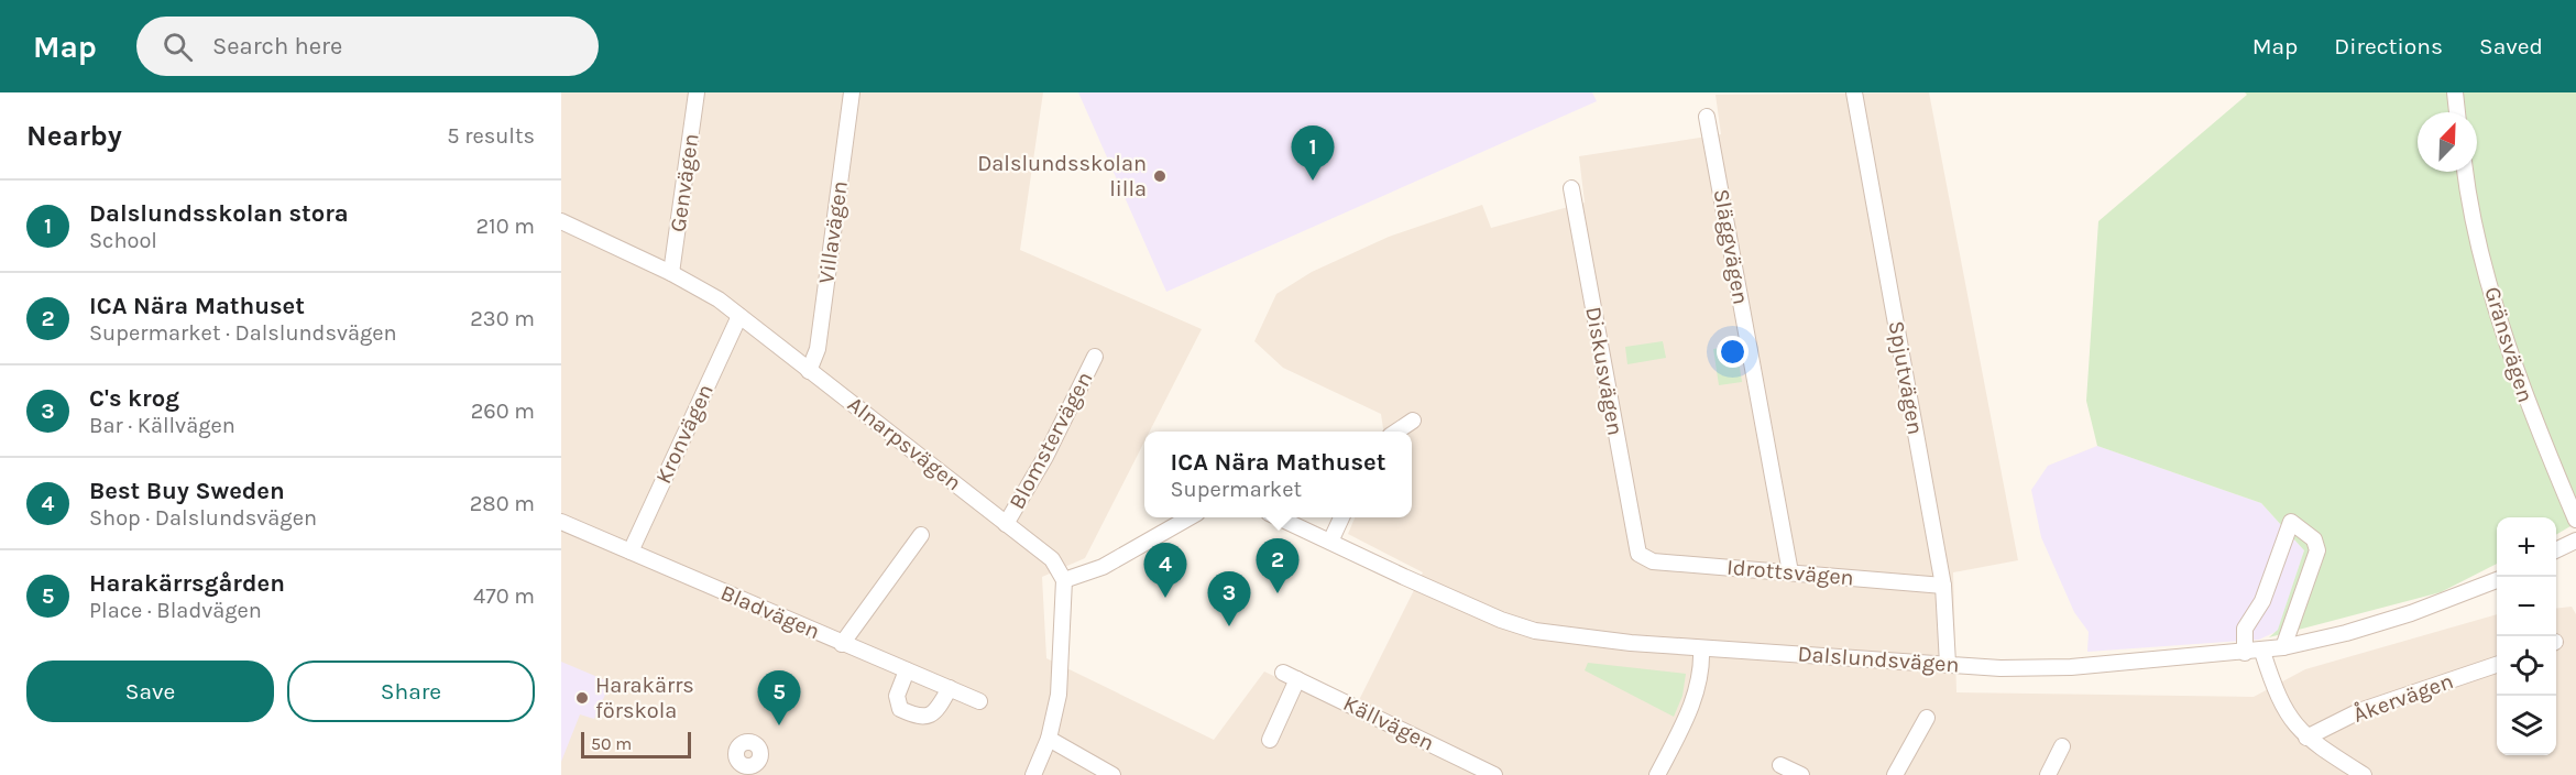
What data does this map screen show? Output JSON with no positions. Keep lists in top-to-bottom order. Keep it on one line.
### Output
{"streets":{"street":["Genvägen","Villavägen","Släggvägen","Gränsvägen","Diskusvägen","Spjutvägen","Kronvägen","Blomstervägen","Alnarpsvägen","Idrottsvägen","Bladvägen","Dalslundsvägen","Åkervägen","Källvägen"]},"crossings":[["Genvägen","Alnarpsvägen"],["Villavägen","Alnarpsvägen"],["Släggvägen","Idrottsvägen"],["Diskusvägen","Idrottsvägen"],["Spjutvägen","Idrottsvägen"],["Spjutvägen","Dalslundsvägen"],["Kronvägen","Alnarpsvägen"],["Kronvägen","Bladvägen"],["Blomstervägen","Alnarpsvägen"]],"places":["Dalslundsskolan lilla","Harakärrs förskola"],"scale_bar":"50 m","north":"top right","page":{"header":"Map","search":"Search here","nav":["Map","Directions","Saved"],"heading":["Nearby","5 results"],"pins":["1","2","4","3","5"],"list":[{"mark":"1","name":"Dalslundsskolan stora","note":"School","value":"210 m"},{"mark":"2","name":"ICA Nära Mathuset","note":"Supermarket · Dalslundsvägen","value":"230 m"},{"mark":"3","name":"C's krog","note":"Bar · Källvägen","value":"260 m"},{"mark":"4","name":"Best Buy Sweden","note":"Shop · Dalslundsvägen","value":"280 m"},{"mark":"5","name":"Harakärrsgården","note":"Place · Bladvägen","value":"470 m"}],"popup":["ICA Nära Mathuset","Supermarket"],"map_buttons":["+","−"],"buttons":["Save","Share"],"scale":"50 m"}}
